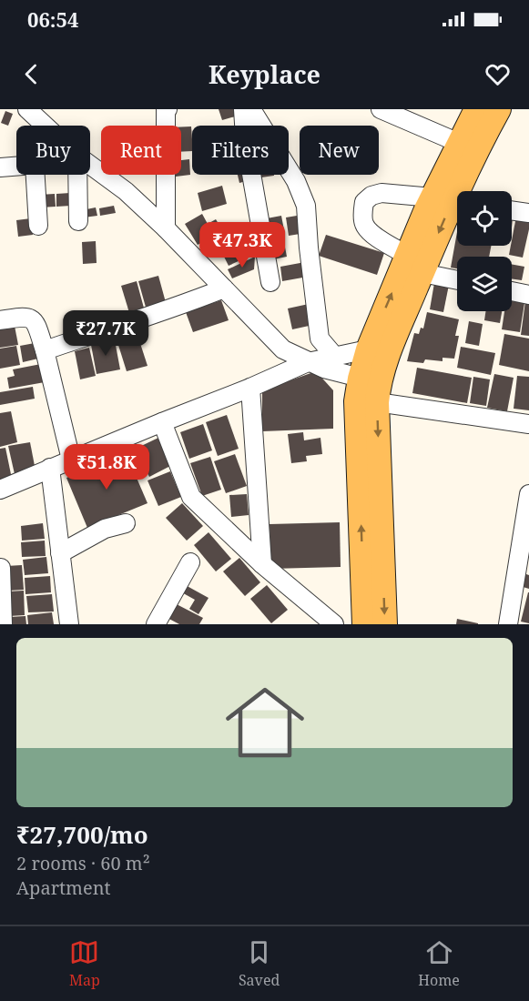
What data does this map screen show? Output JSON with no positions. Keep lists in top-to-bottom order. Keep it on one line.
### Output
{"page":{"status":"06:54","header":"Keyplace","chip":["Buy","Rent","Filters","New"],"price":["₹47.3K","₹27.7K","₹51.8K"],"list":[{"name":"₹27,700/mo","note":"2 rooms · 60 m² · Apartment"}],"tabs":["Map","Saved","Home"]}}
